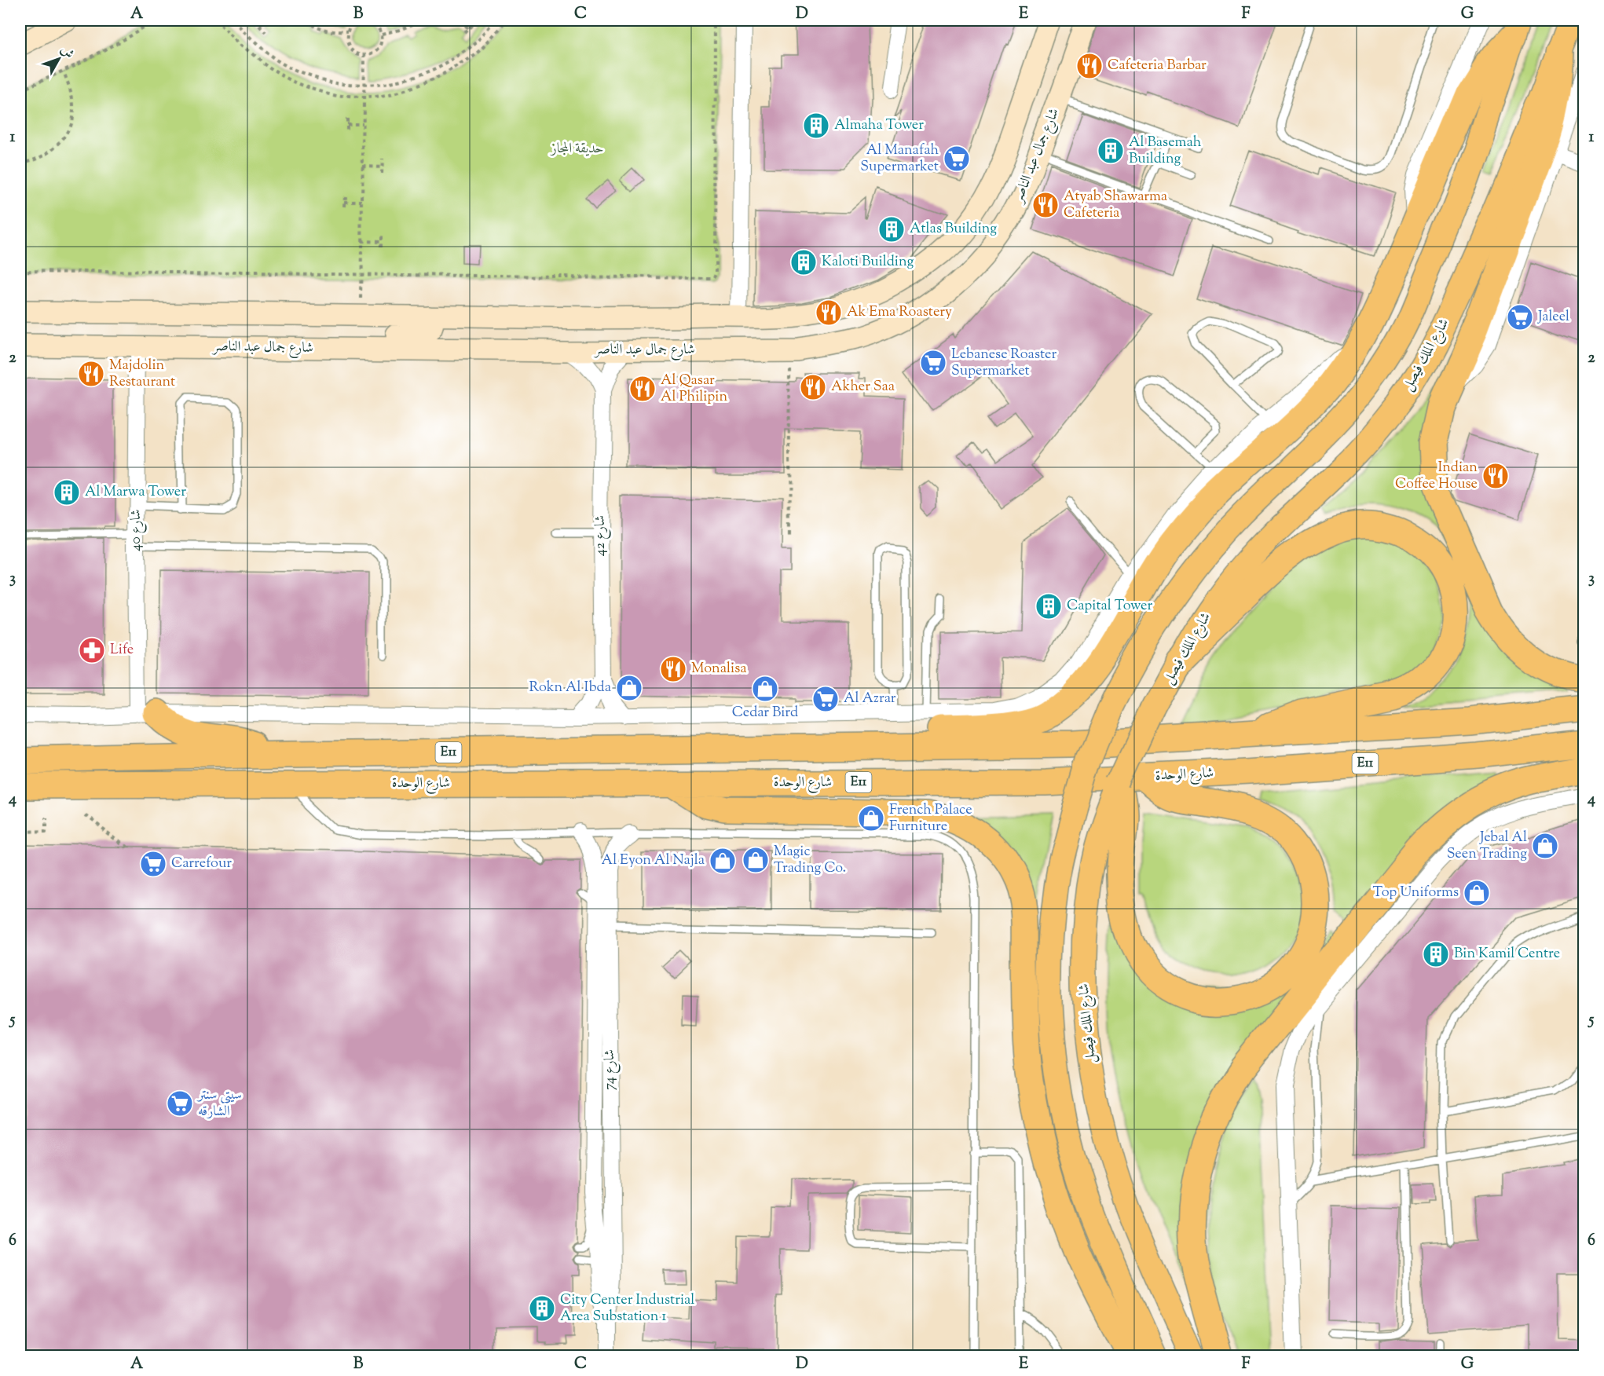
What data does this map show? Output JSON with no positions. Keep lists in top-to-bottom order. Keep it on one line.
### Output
{"streets":{"highway":["E11","شارع الوحدة"],"main road":["شارع الملك فيصل"],"street":["شارع جمال عبد الناصر","شارع 40","شارع 42","شارع 74"]},"crossings":[["شارع جمال عبد الناصر","شارع 40"],["شارع جمال عبد الناصر","شارع 42"]],"parks":["حديقة المجاز"],"places":{"restaurant":["Cafeteria Barbar","Atyab Shawarma Cafeteria","Ak Ema Roastery","Majdolin Restaurant","Akher Saa","Al Qasar Al Philipin","Indian Coffee House","Monalisa"],"building":["Almaha Tower","Al Basemah Building","Atlas Building","Kaloti Building","Al Marwa Tower","Capital Tower","Bin Kamil Centre","City Center Industrial Area Substation 1"],"supermarket":["Al Manafah Supermarket","Jaleel","Lebanese Roaster Supermarket","Al Azrar","Carrefour","سيتي سنتر الشارقه"],"pharmacy":["Life"],"shop":["Rokn Al Ibda","Cedar Bird","French Palace Furniture","Jebal Al Seen Trading","Magic Trading Co.","Al Eyon Al Najla","Top Uniforms"]},"north":"top right","grid":{"columns":["A","B","C","D","E","F","G"],"rows":["1","2","3","4","5","6"]}}
